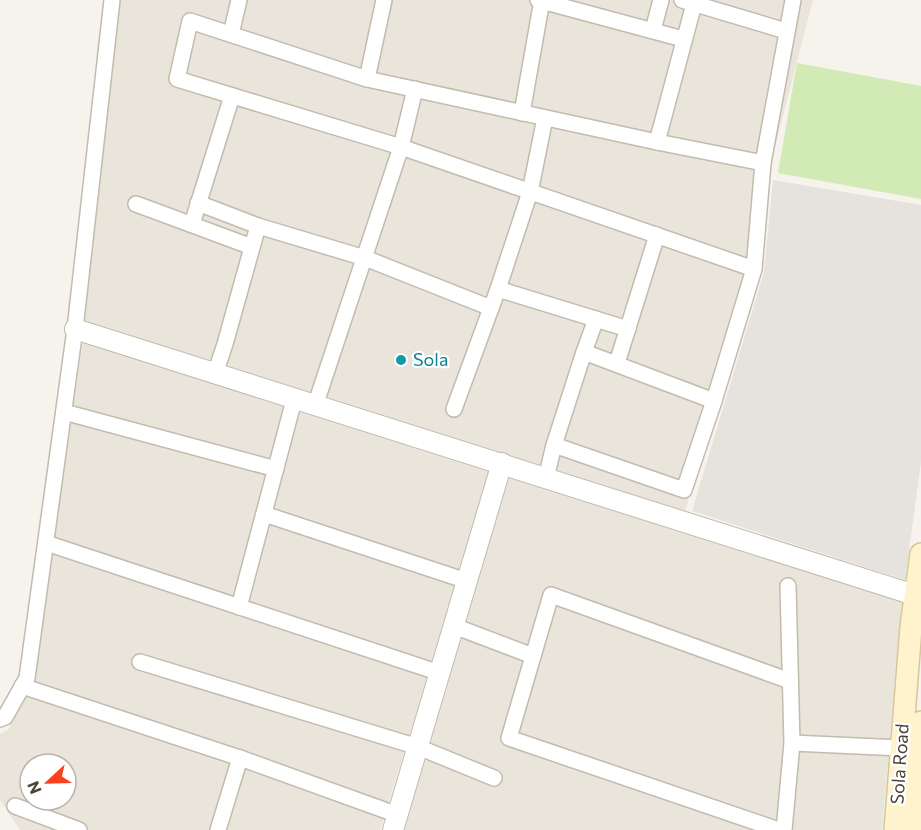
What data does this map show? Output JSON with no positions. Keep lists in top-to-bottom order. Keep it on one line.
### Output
{"streets":{"main road":["Sola Road"]},"places":["Sola"],"north":"left"}
